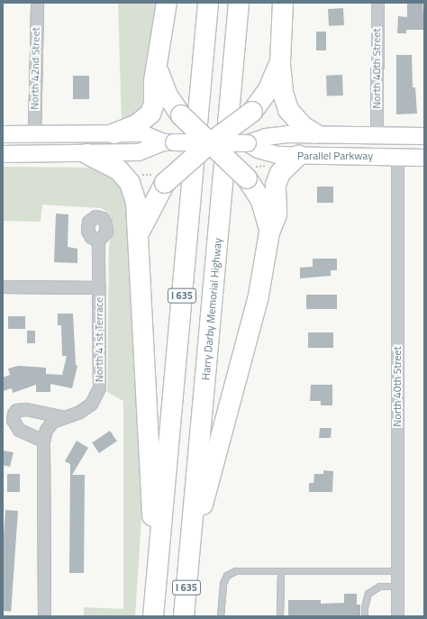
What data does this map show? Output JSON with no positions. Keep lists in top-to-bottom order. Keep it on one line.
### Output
{"streets":{"highway":["I 635","Harry Darby Memorial Highway"],"main road":["Parallel Parkway"],"street":["North 42nd Street","North 40th Street","North 41st Terrace"]},"crossings":[["North 42nd Street","Parallel Parkway"],["North 40th Street","Parallel Parkway"]]}
